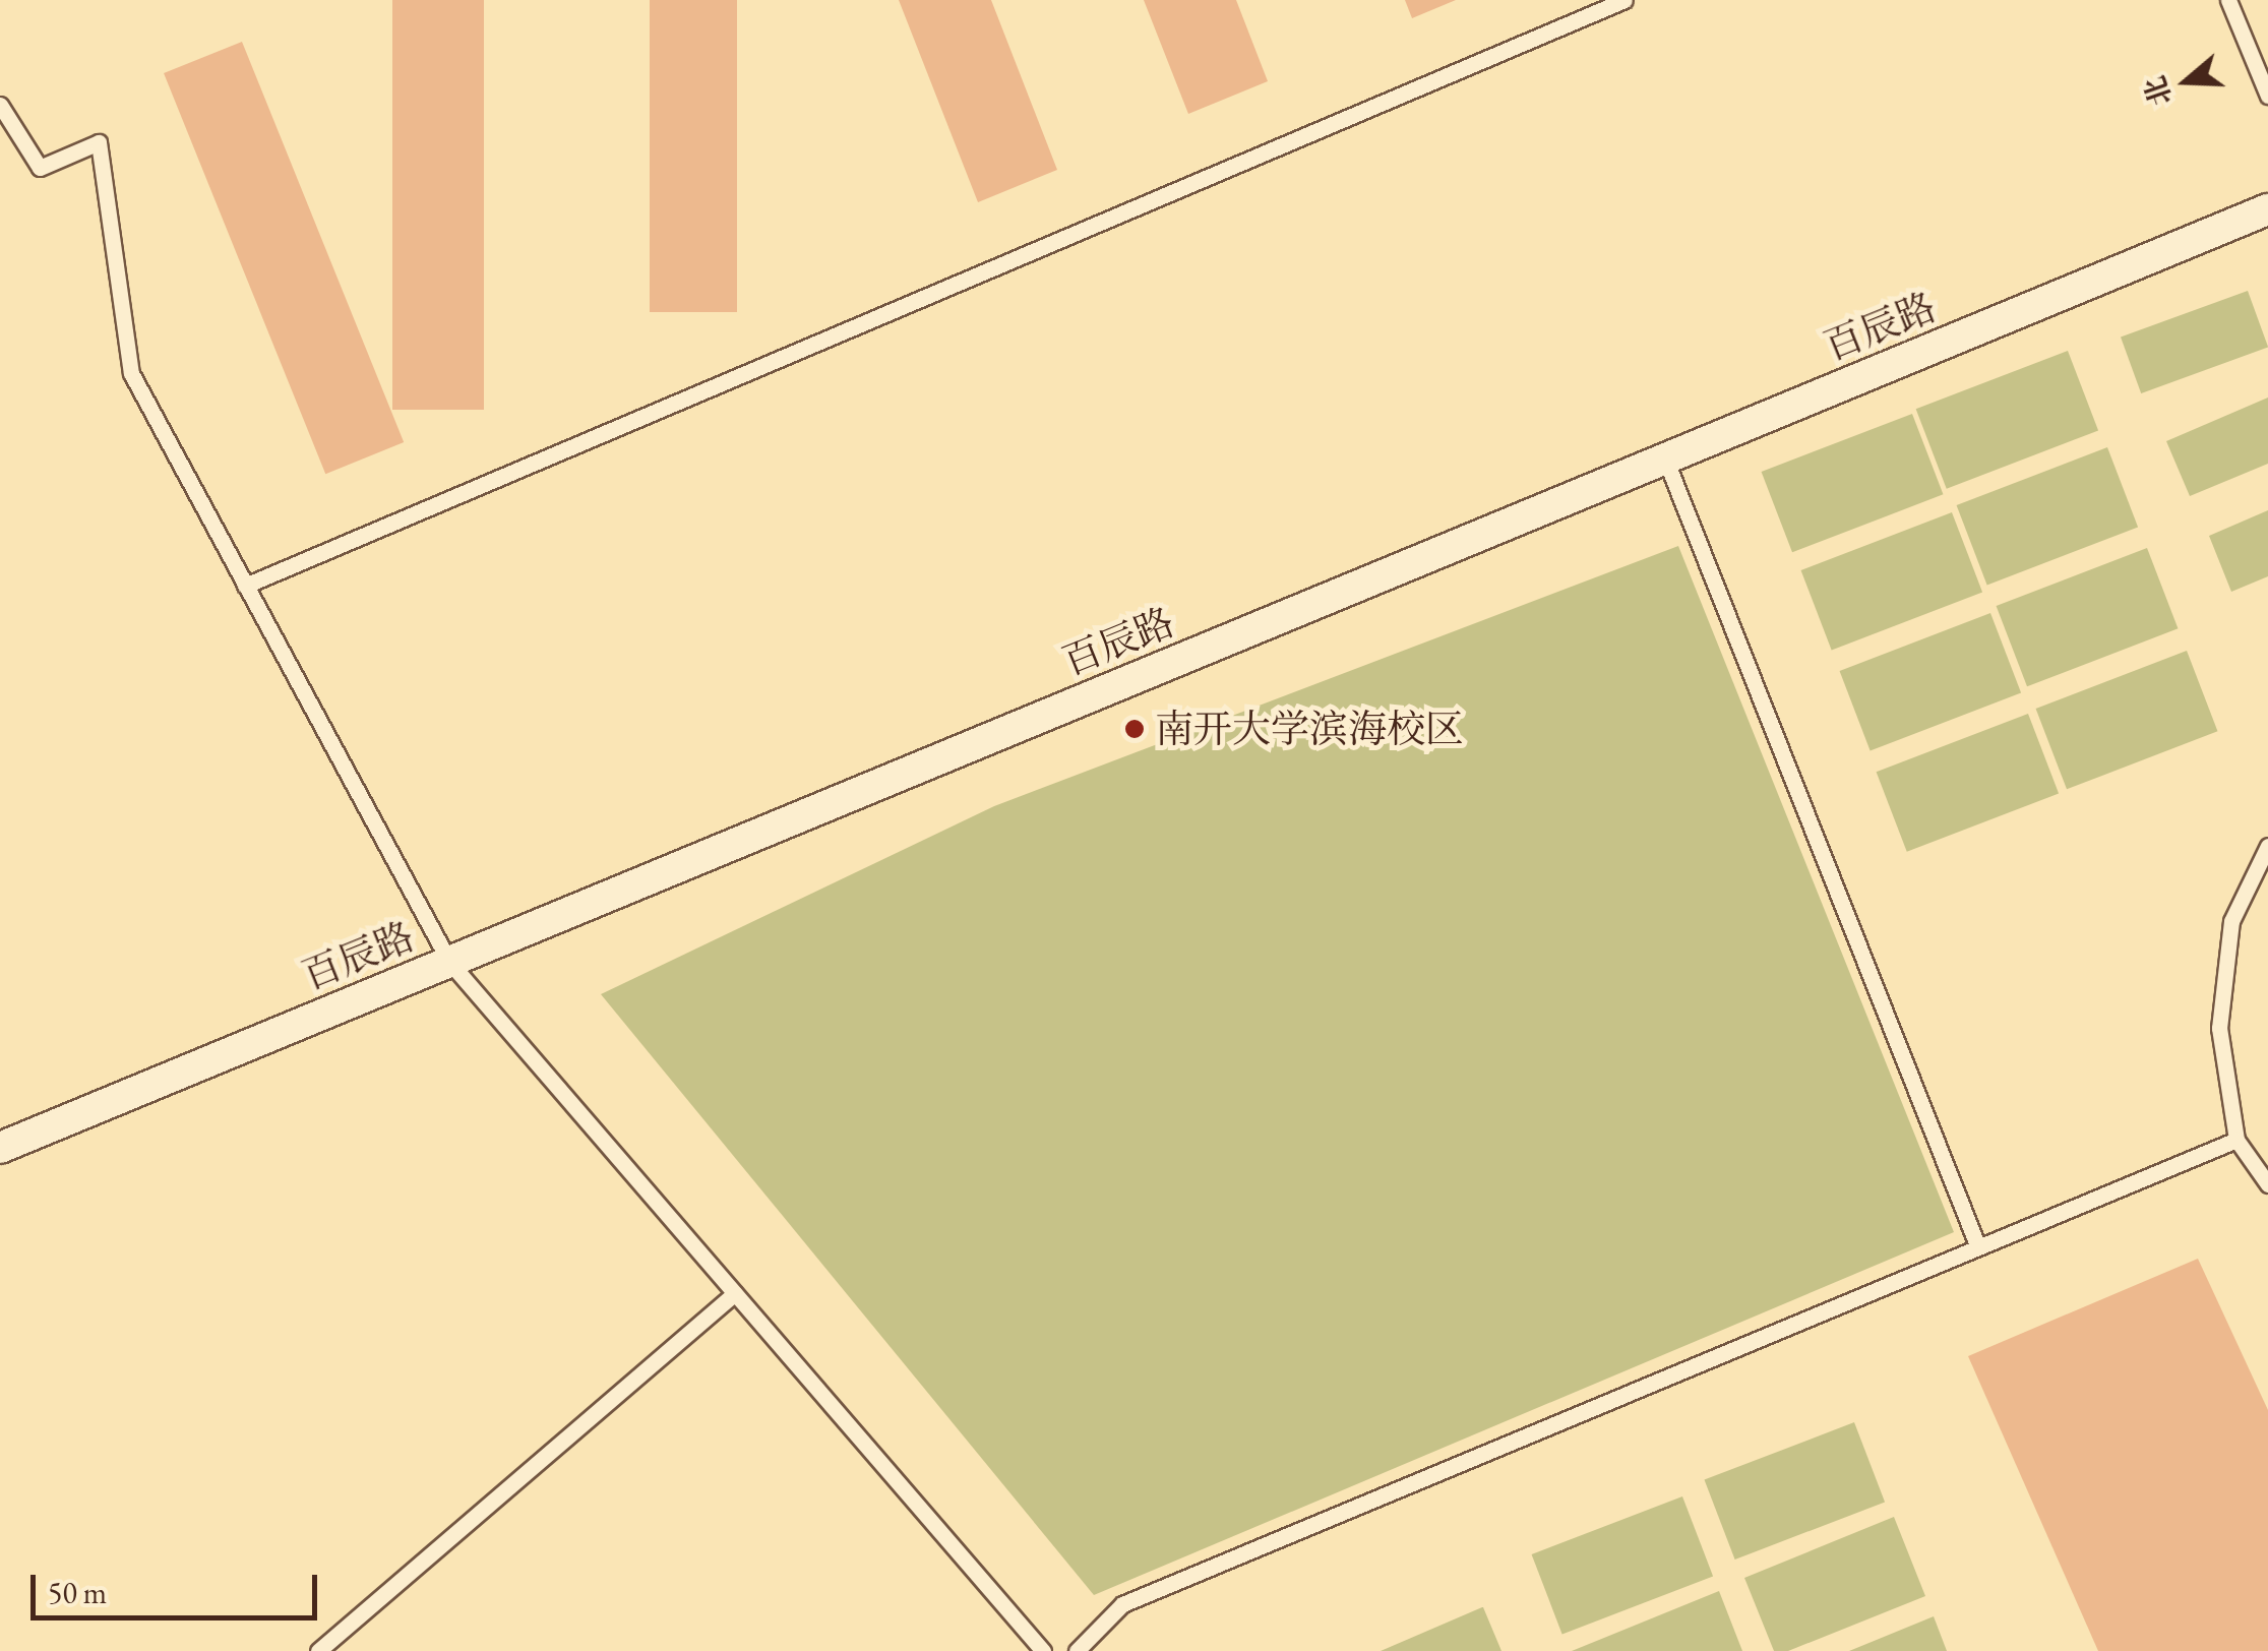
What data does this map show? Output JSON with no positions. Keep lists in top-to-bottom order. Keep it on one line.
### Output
{"streets":{"street":["百辰路"]},"places":["南开大学滨海校区"],"scale_bar":"50 m","north":"left"}
